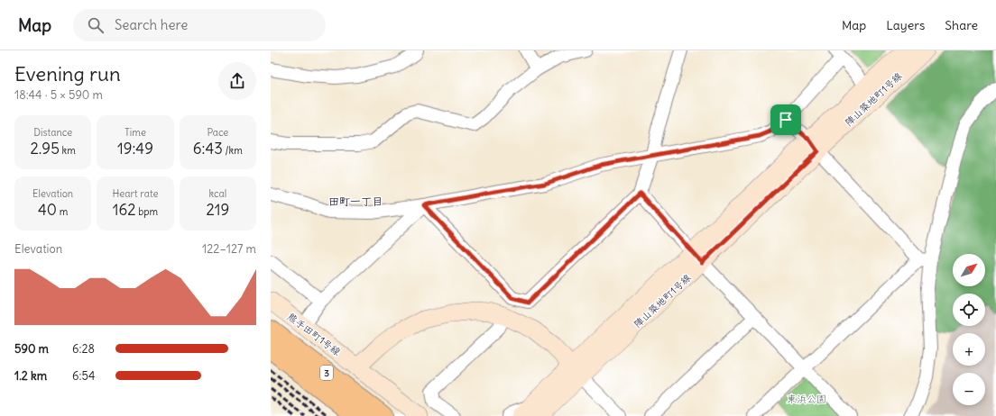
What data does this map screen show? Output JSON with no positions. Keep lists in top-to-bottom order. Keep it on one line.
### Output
{"streets":{"highway":["3"],"street":["陣山築地町1号線","熊手田町1号線"]},"districts":["田町一丁目"],"parks":["東浜公園"],"north":"top right","page":{"header":"Map","search":"Search here","nav":["Map","Layers","Share"],"heading":["Evening run","18:44 · 5 × 590 m"],"stats":[["Distance","2.95 km"],["Time","19:49"],["Pace","6:43 /km"],["Elevation","40 m"],["Heart rate","162 bpm"],["kcal","219"]],"chart":["Elevation","122–127 m"],"map_buttons":["+","−"],"list":[{"name":"590 m","note":"6:28"},{"name":"1.2 km","note":"6:54"}]}}
